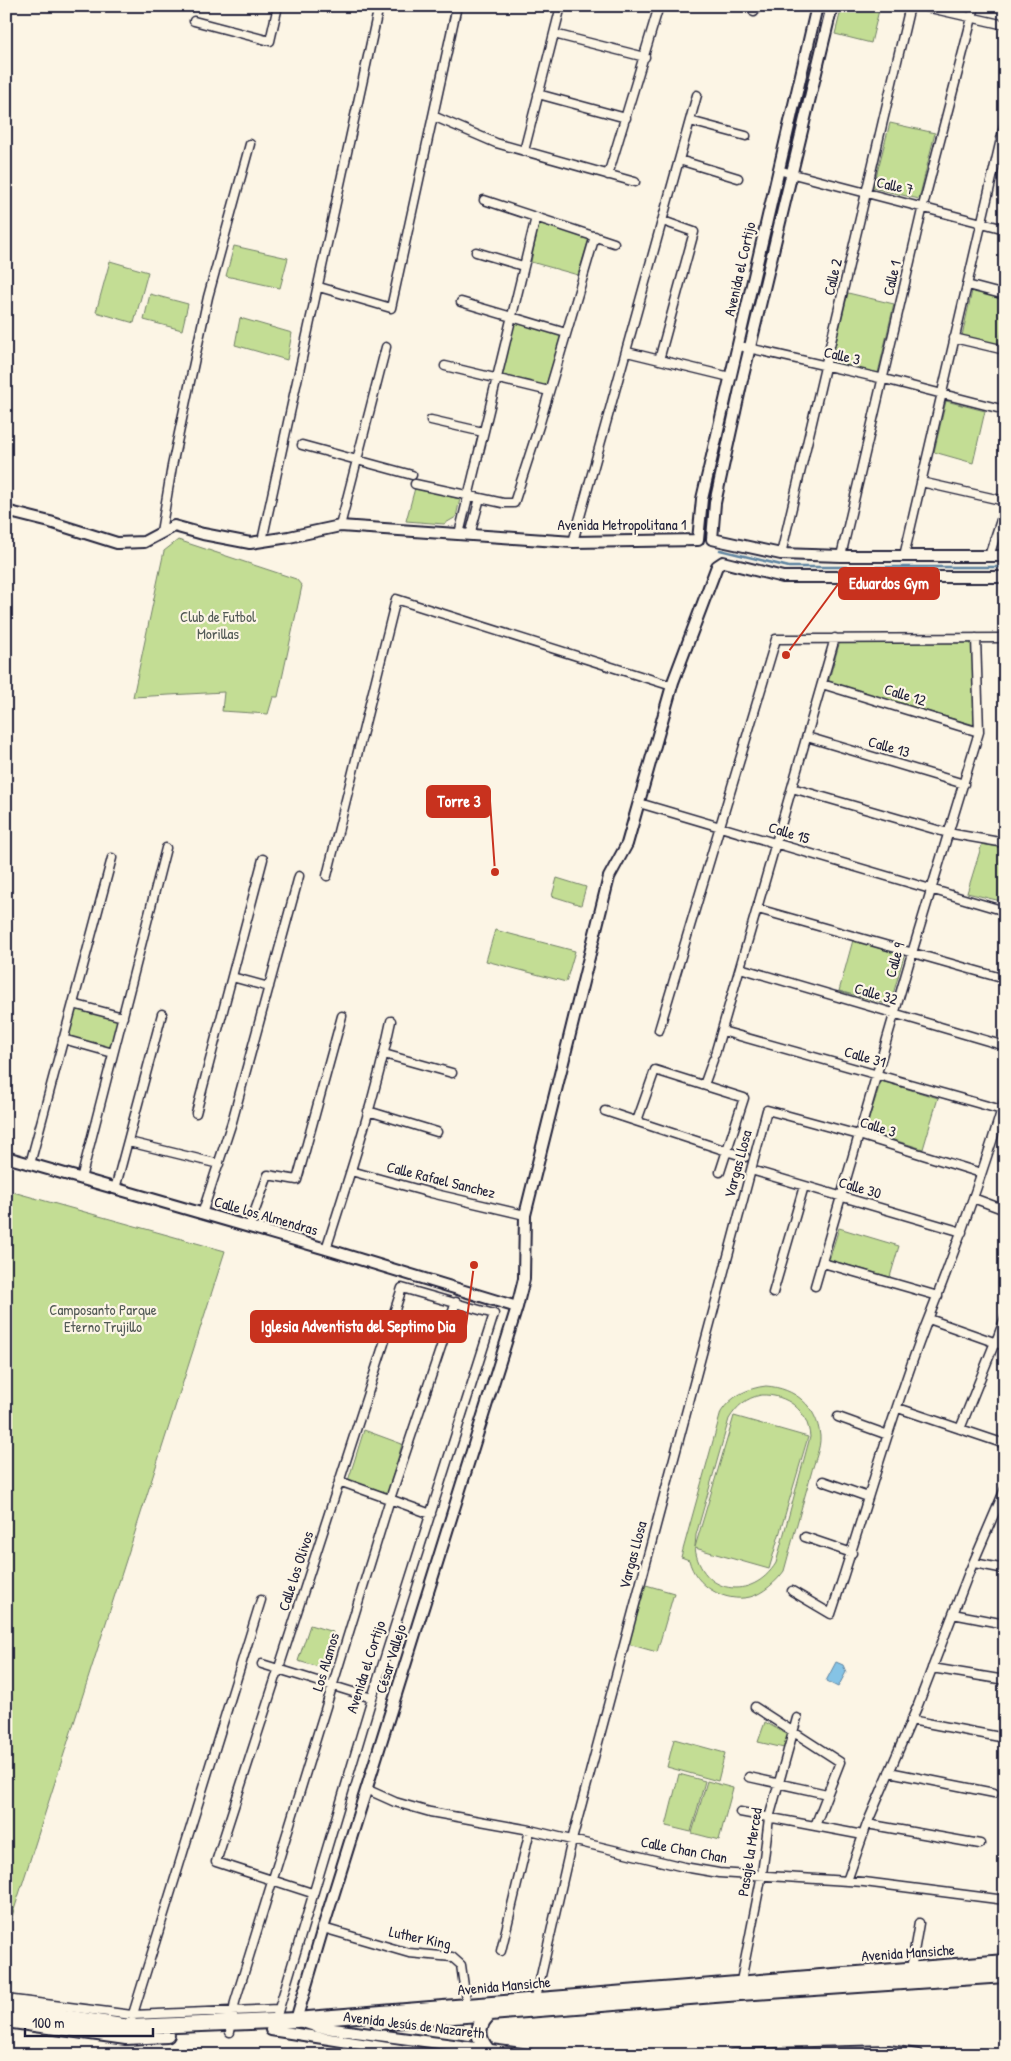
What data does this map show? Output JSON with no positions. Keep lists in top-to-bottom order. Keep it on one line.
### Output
{"streets":{"highway":["Avenida Mansiche"],"street":["Calle 7","Avenida el Cortijo","Calle 2","Calle 1","Calle 3","Avenida Metropolitana 1","Calle 12","Calle 13","Calle 15","Calle 9","Calle 32","Calle 31","Vargas Llosa","Calle Rafael Sanchez","Calle 30","Calle los Almendras","Calle los Olivos","César Vallejo","Los Alamos","Calle Chan Chan","Pasaje la Merced","Luther King","Avenida Jesús de Nazareth"]},"crossings":[["Calle 7","Avenida el Cortijo"],["Calle 7","Calle 2"],["Calle 7","Calle 1"],["Avenida el Cortijo","Calle 3"],["Avenida el Cortijo","Avenida Metropolitana 1"],["Avenida el Cortijo","Calle los Olivos"],["Avenida el Cortijo","Los Alamos"],["Avenida el Cortijo","Avenida Mansiche"],["Avenida el Cortijo","Avenida Jesús de Nazareth"],["Calle 2","Calle 3"],["Calle 2","Avenida Metropolitana 1"],["Calle 1","Calle 3"],["Calle 1","Avenida Metropolitana 1"],["Calle 3","Calle 9"],["Calle 3","Vargas Llosa"],["Calle 12","Calle 9"],["Calle 13","Calle 9"],["Calle 15","Calle 9"],["Calle 15","César Vallejo"],["Calle 9","Calle 32"],["Calle 9","Calle 31"],["Calle 9","Calle 30"],["Vargas Llosa","Calle 30"],["Vargas Llosa","Calle Chan Chan"],["Vargas Llosa","Avenida Mansiche"],["Calle Rafael Sanchez","César Vallejo"],["Calle los Almendras","César Vallejo"],["Calle los Olivos","Los Alamos"],["César Vallejo","Calle Chan Chan"],["César Vallejo","Luther King"],["César Vallejo","Avenida Mansiche"],["César Vallejo","Avenida Jesús de Nazareth"],["Los Alamos","Avenida Mansiche"],["Calle Chan Chan","Pasaje la Merced"],["Pasaje la Merced","Avenida Mansiche"],["Luther King","Avenida Mansiche"],["Avenida Mansiche","Avenida Jesús de Nazareth"]],"parks":["Club de Futbol Morillas","Camposanto Parque Eterno Trujillo"],"places":["Eduardos Gym","Torre 3","Iglesia Adventista del Septimo Dia"],"scale_bar":"100 m"}
